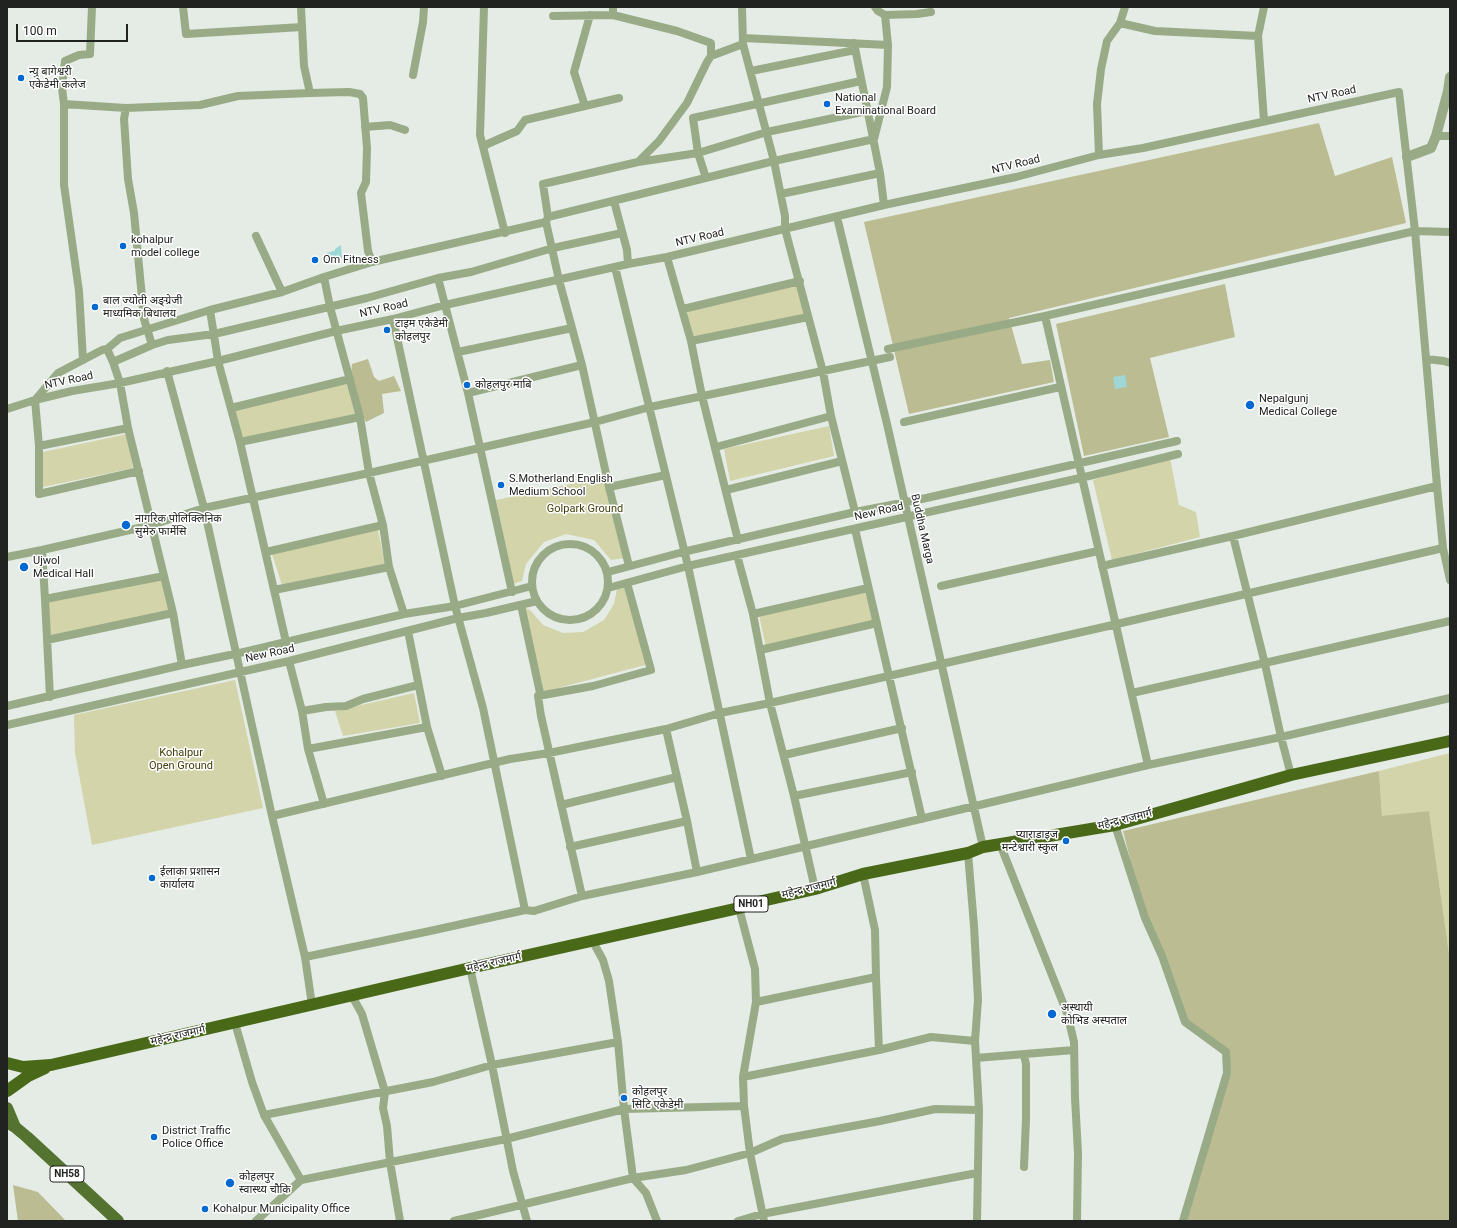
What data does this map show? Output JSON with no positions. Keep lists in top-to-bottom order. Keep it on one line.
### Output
{"streets":{"highway":["महेन्द्र राजमार्ग","NH01"],"main road":["NH58"],"street":["NTV Road","New Road","Buddha Marga"]},"crossings":[["NTV Road","Buddha Marga"],["New Road","Buddha Marga"],["Buddha Marga","महेन्द्र राजमार्ग"],["महेन्द्र राजमार्ग","NH01"]],"parks":["Golpark Ground","Kohalpur Open Ground"],"places":["न्यु बागेश्वरी एकेडेमी कलेज","National Examinational Board","kohalpur model college","Om Fitness","बाल ज्योती अङ्ग्रेजी माध्यमिक बिधालय","टाइम एकेडेमी कोहलपुर","कोहलपुर माबि","Nepalgunj Medical College","S.Motherland English Medium School","नागरिक पोलिक्लिनिक सुमेरु फार्मेसि","Ujwol Medical Hall","प्याराडाइज मन्टेश्वारी स्कुल","ईलाका प्रशासन कार्यालय","अस्थायी कोभिड अस्पताल","कोहलपुर सिटि एकेडेमी","District Traffic Police Office","कोहलपुर स्वास्थ्य चौकि","Kohalpur Municipality Office"],"scale_bar":"100 m"}
